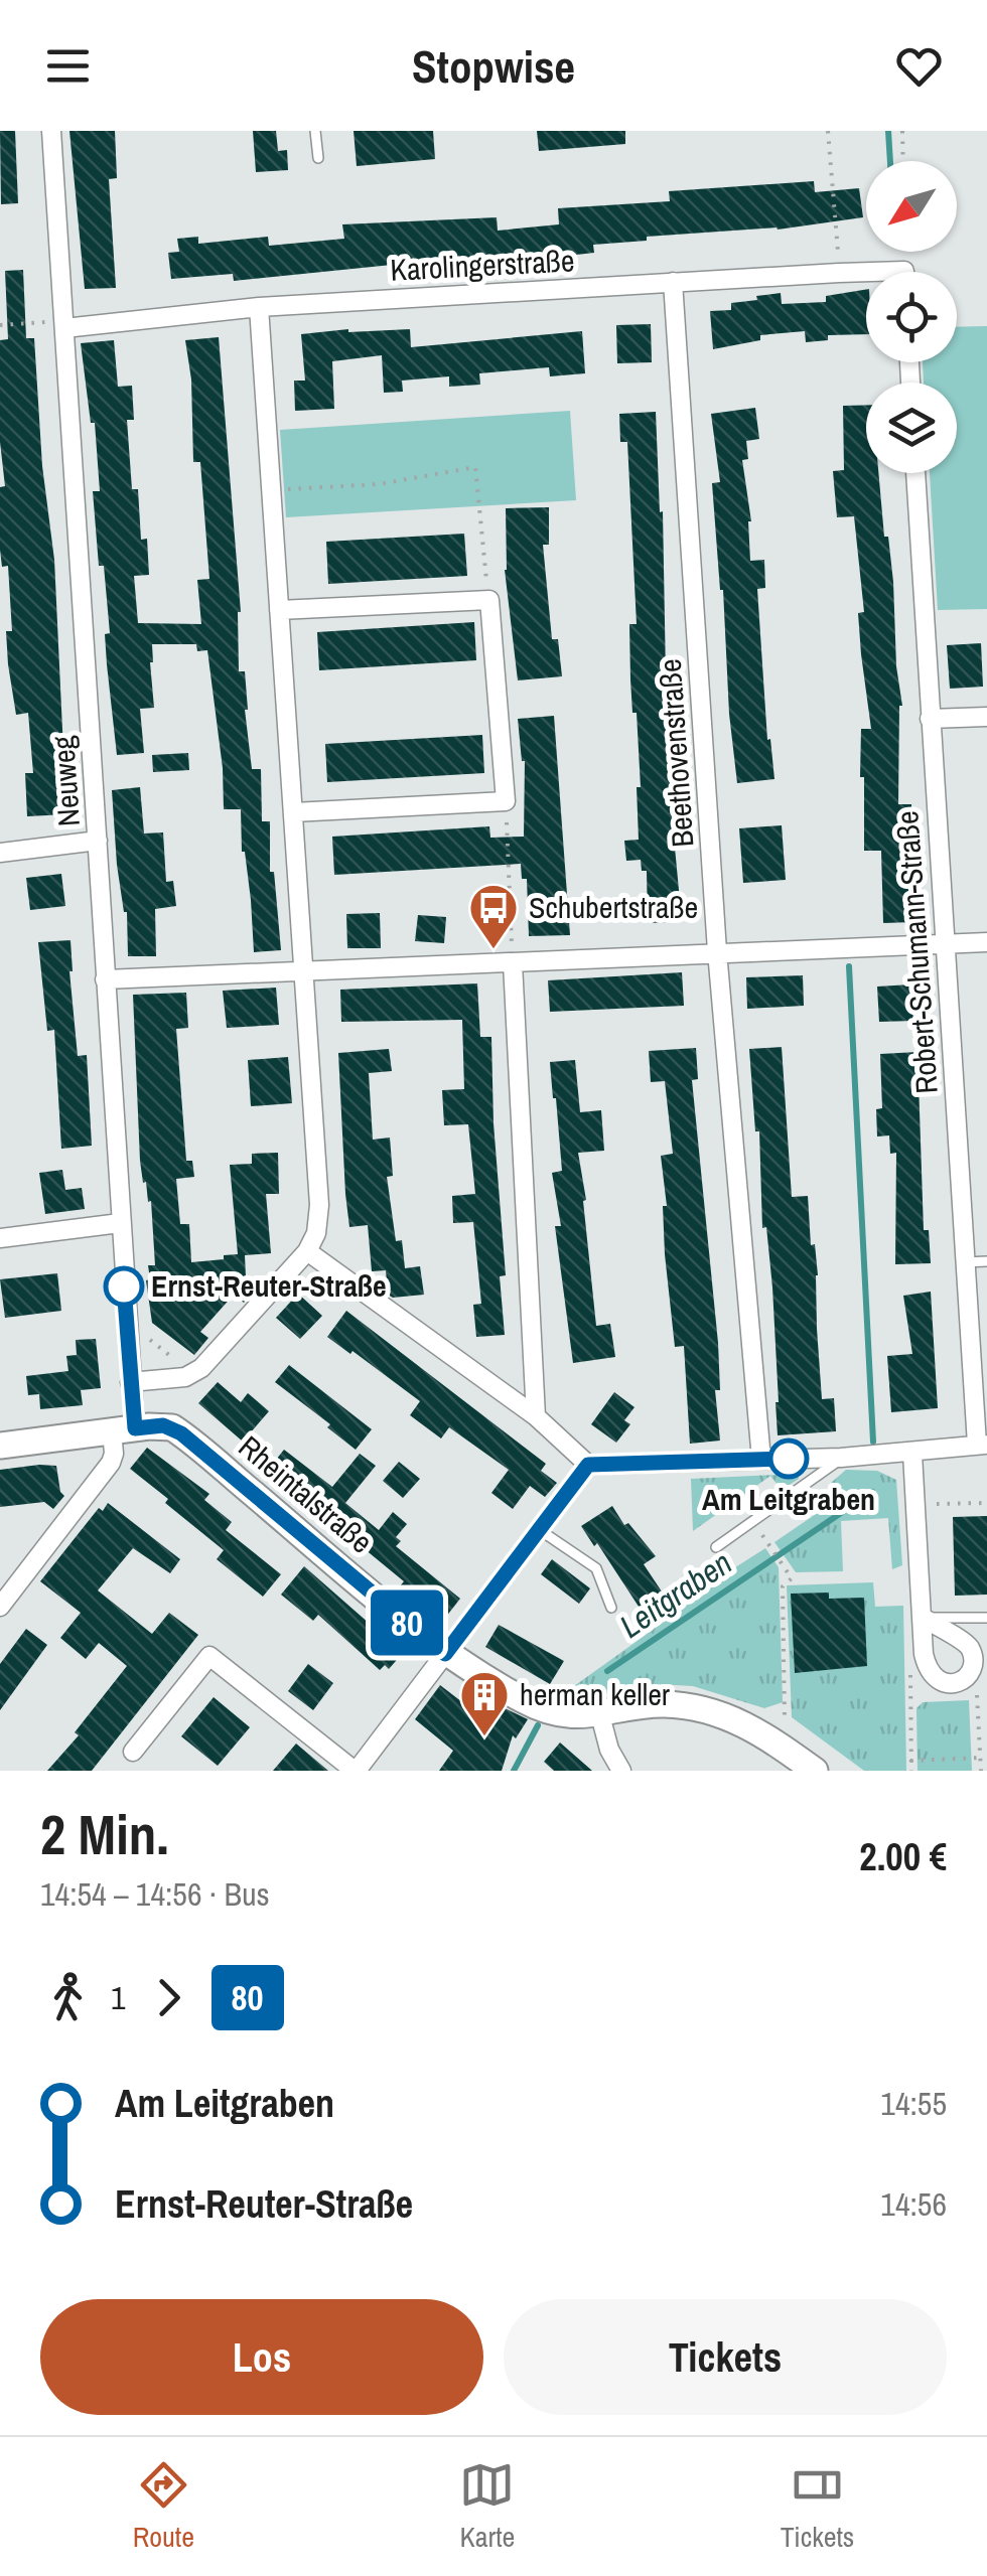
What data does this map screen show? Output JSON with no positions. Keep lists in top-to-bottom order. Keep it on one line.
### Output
{"streets":{"street":["Karolingerstraße","Beethovenstraße","Neuweg","Robert-Schumann-Straße","Rheintalstraße"]},"crossings":[["Karolingerstraße","Beethovenstraße"],["Karolingerstraße","Neuweg"],["Neuweg","Rheintalstraße"]],"water":["Leitgraben"],"places":{"bus stop":["Schubertstraße"],"other":["Ernst-Reuter-Straße","Am Leitgraben"],"building":["herman keller"]},"lines":["bus line 80"],"north":"bottom left","page":{"header":"Stopwise","on_map":"80","heading":["2 Min.","14:54 – 14:56 · Bus","2.00 €"],"legs":["1","80"],"list":[{"name":"Am Leitgraben","value":"14:55"},{"name":"Ernst-Reuter-Straße","value":"14:56"}],"buttons":["Los","Tickets"],"tabs":["Route","Karte","Tickets"]}}
